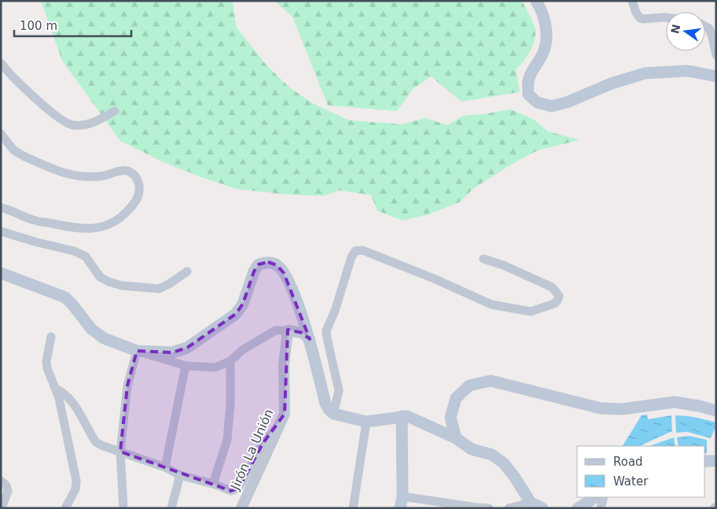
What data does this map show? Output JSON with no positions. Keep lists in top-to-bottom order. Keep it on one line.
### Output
{"streets":{"street":["Jirón La Unión"]},"legend":["Road","Water"],"scale_bar":"100 m","north":"left"}
